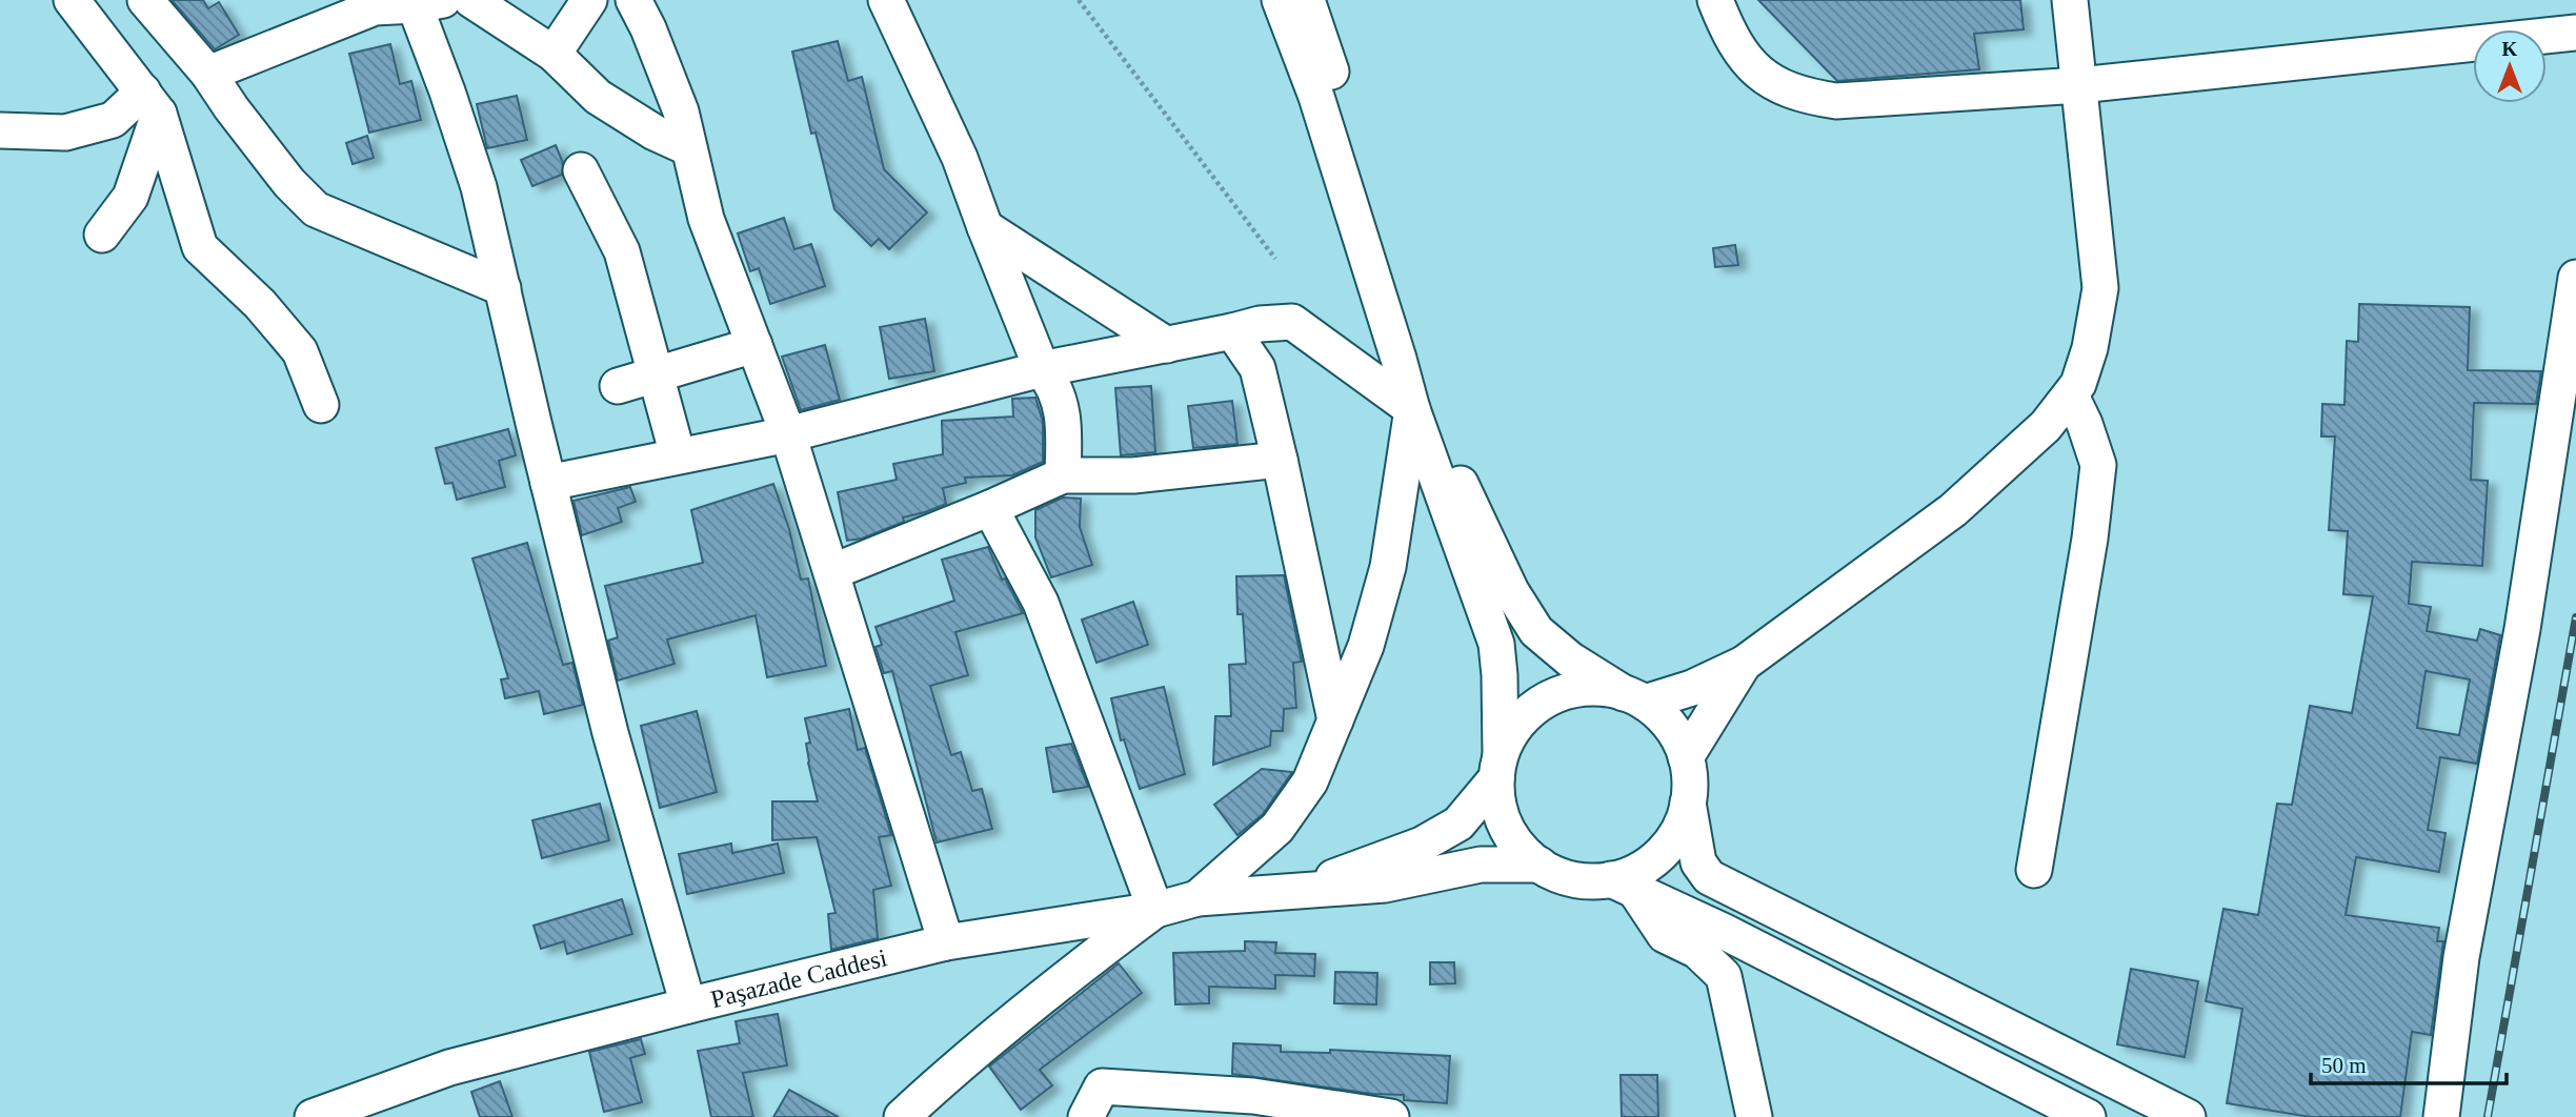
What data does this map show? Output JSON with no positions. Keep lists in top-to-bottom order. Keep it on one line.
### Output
{"streets":{"street":["Paşazade Caddesi"]},"scale_bar":"50 m","north":"top"}
